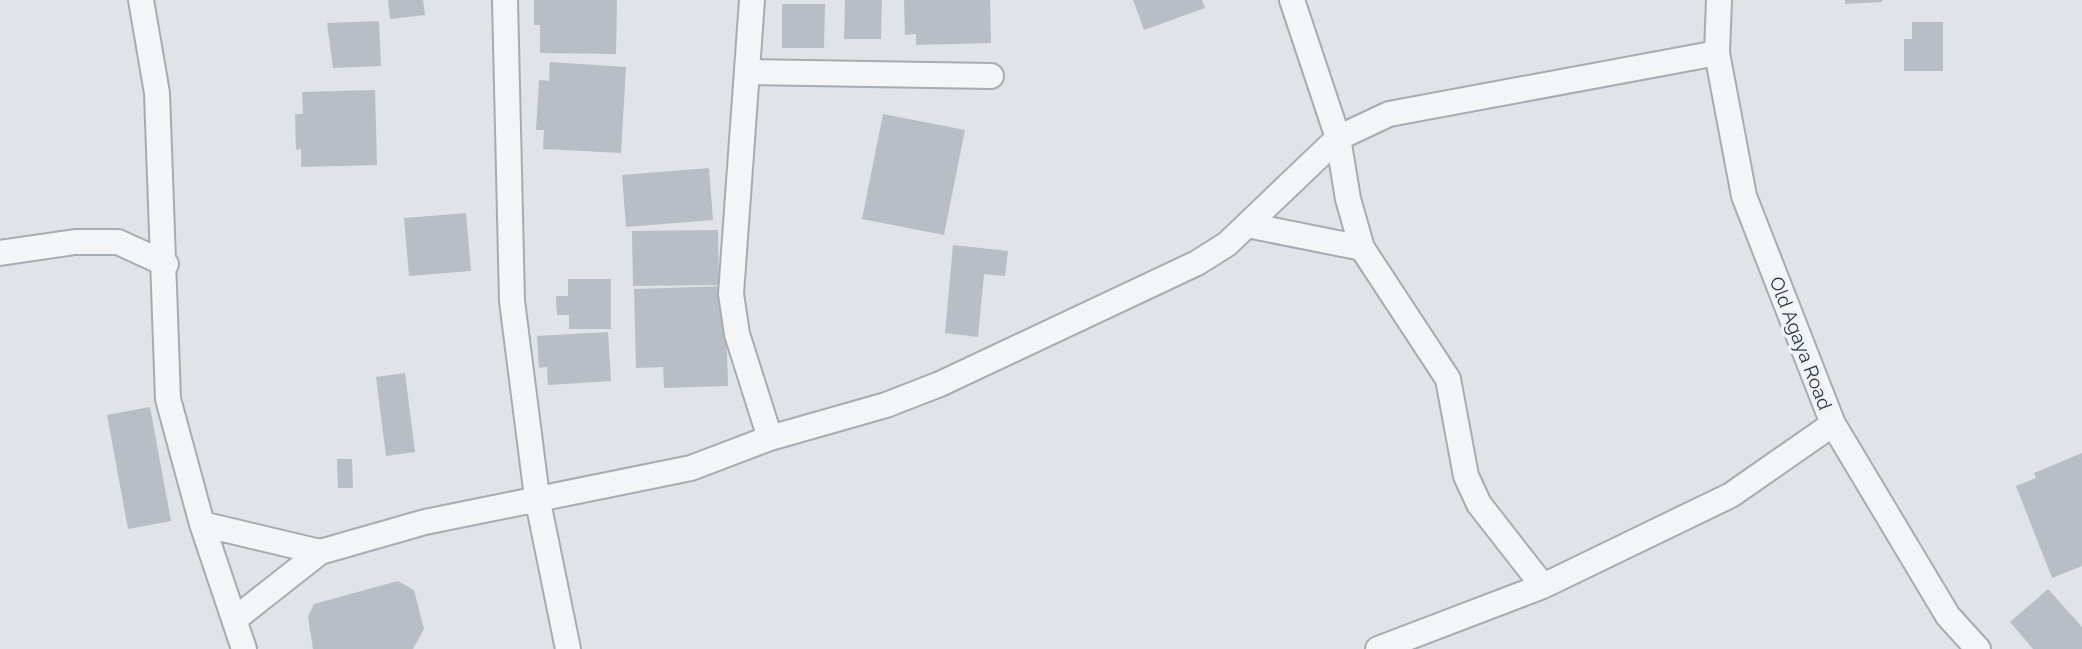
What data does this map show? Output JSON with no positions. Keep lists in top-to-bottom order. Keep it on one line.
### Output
{"streets":{"street":["Old Agaya Road"]}}
